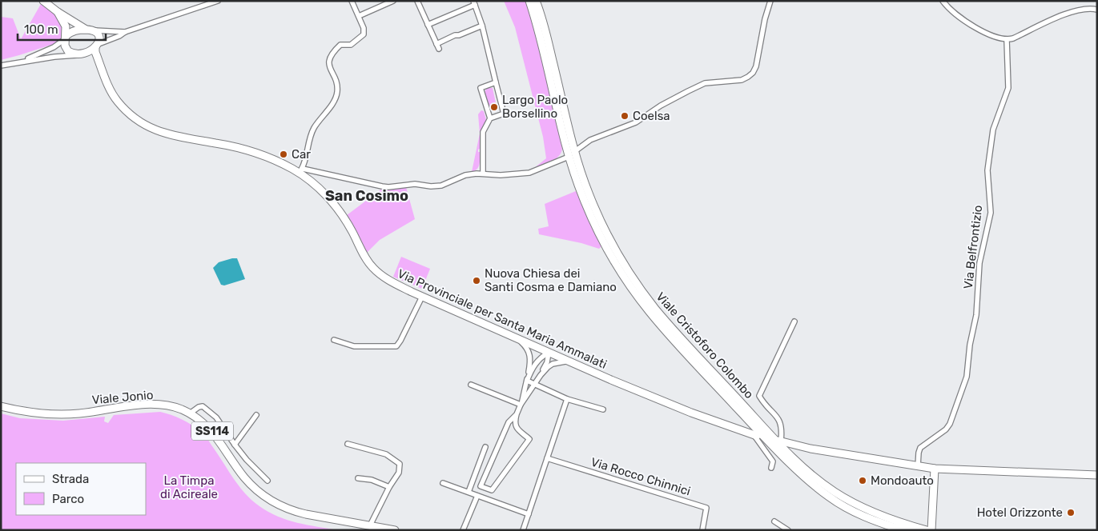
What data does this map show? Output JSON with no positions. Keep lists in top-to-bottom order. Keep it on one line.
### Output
{"streets":{"main road":["Via Provinciale per Santa Maria Ammalati","Viale Cristoforo Colombo","Viale Jonio","SS114"],"street":["Via Belfrontizio","Via Rocco Chinnici"]},"districts":["San Cosimo"],"parks":["La Timpa di Acireale"],"places":["Largo Paolo Borsellino","Coelsa","Car","Nuova Chiesa dei Santi Cosma e Damiano","Mondoauto","Hotel Orizzonte"],"legend":["Strada","Parco"],"scale_bar":"100 m"}
